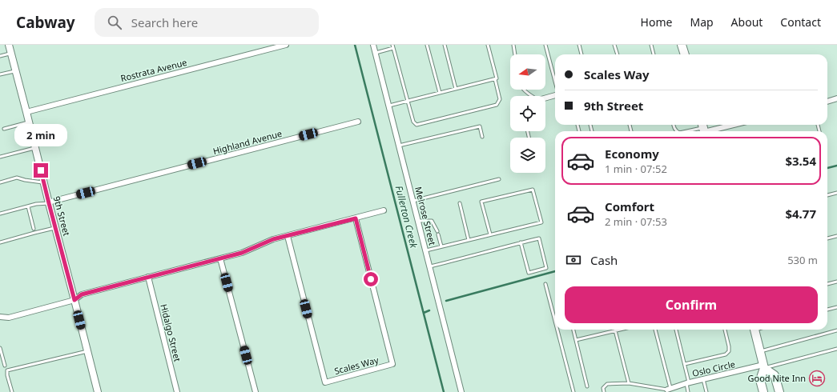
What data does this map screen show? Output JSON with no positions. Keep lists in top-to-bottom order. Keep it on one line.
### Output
{"streets":{"street":["Rostrata Avenue","Highland Avenue","9th Street","Melrose Street","Hidalgo Street","Scales Way","Oslo Circle"]},"crossings":[["Rostrata Avenue","9th Street"],["Highland Avenue","9th Street"]],"water":["Fullerton Creek"],"places":{"hotel":["Good Nite Inn"]},"north":"left","page":{"header":"Cabway","search":"Search here","nav":["Home","Map","About","Contact"],"banner":["Scales Way","9th Street"],"bubble":"2 min","list":[{"name":"Economy","note":"1 min · 07:52","value":"$3.54"},{"name":"Comfort","note":"2 min · 07:53","value":"$4.77"}],"pay":["Cash","530 m"],"buttons":"Confirm"}}
